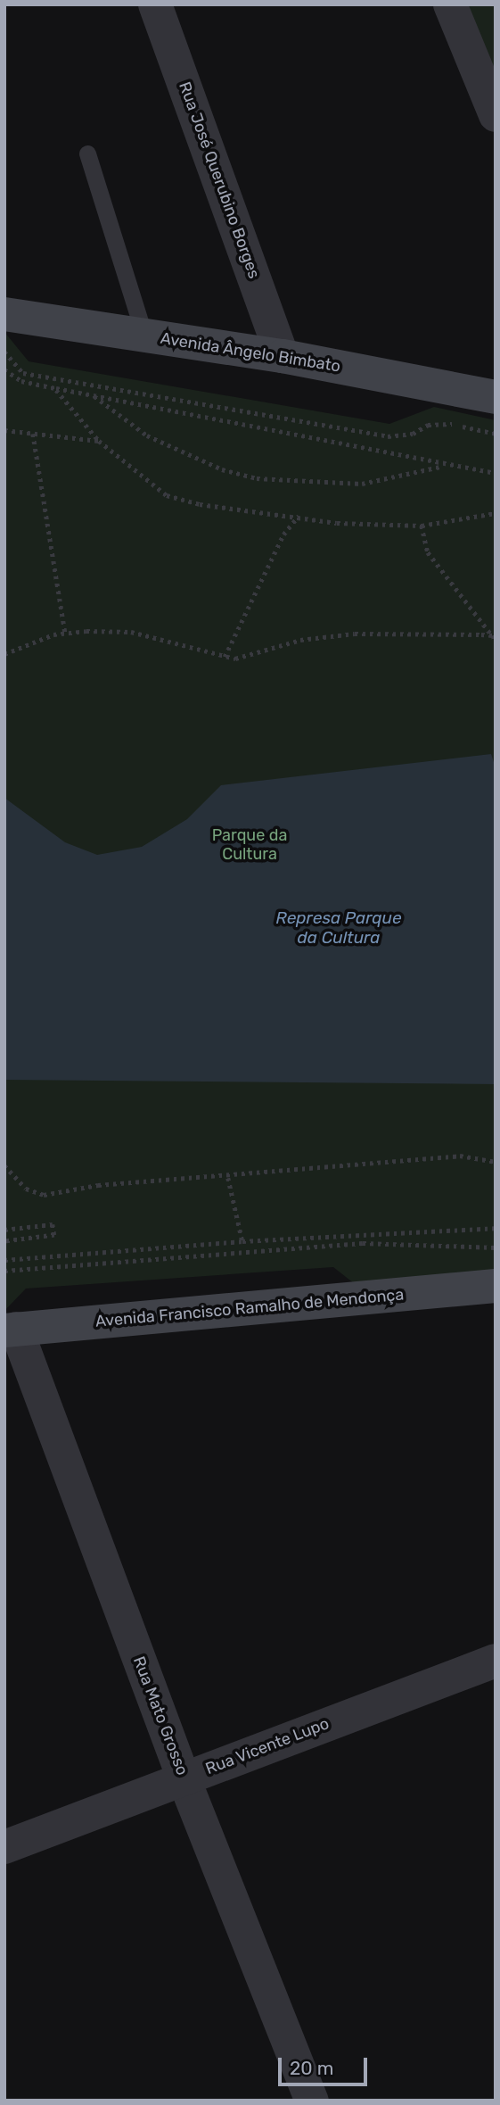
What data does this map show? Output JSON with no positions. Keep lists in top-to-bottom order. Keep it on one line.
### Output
{"streets":{"street":["Rua José Querubino Borges","Avenida Ângelo Bimbato","Avenida Francisco Ramalho de Mendonça","Rua Mato Grosso","Rua Vicente Lupo"]},"crossings":[["Rua José Querubino Borges","Avenida Ângelo Bimbato"],["Avenida Francisco Ramalho de Mendonça","Rua Mato Grosso"],["Rua Mato Grosso","Rua Vicente Lupo"]],"water":["Represa Parque da Cultura"],"parks":["Parque da Cultura"],"scale_bar":"20 m"}
